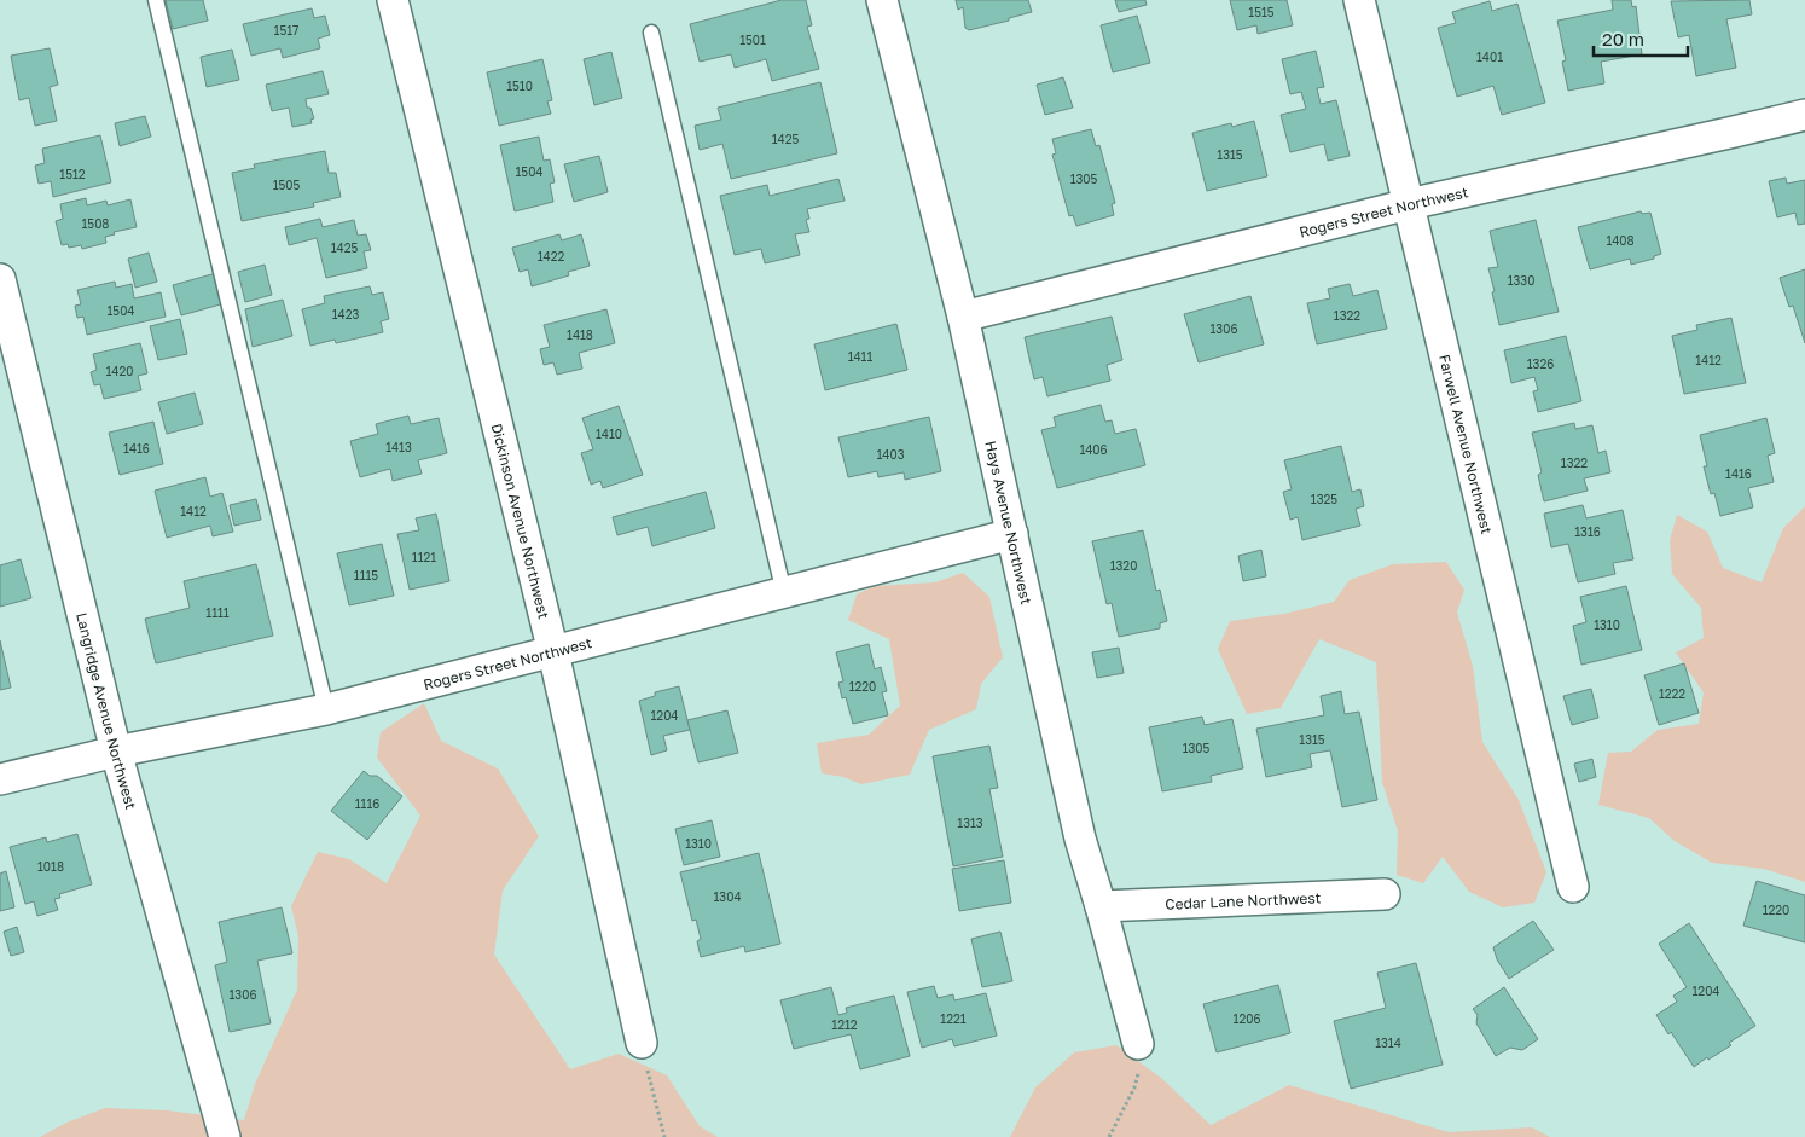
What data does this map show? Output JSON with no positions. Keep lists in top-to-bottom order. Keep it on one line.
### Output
{"streets":{"street":["Rogers Street Northwest","Farwell Avenue Northwest","Dickinson Avenue Northwest","Hays Avenue Northwest","Langridge Avenue Northwest","Cedar Lane Northwest"]},"crossings":[["Rogers Street Northwest","Farwell Avenue Northwest"],["Rogers Street Northwest","Dickinson Avenue Northwest"],["Rogers Street Northwest","Hays Avenue Northwest"],["Rogers Street Northwest","Langridge Avenue Northwest"],["Hays Avenue Northwest","Cedar Lane Northwest"]],"house_numbers":["1515","1517","1501","1401","1510","1425","1315","1504","1512","1305","1505","1508","1408","1425","1422","1330","1504","1423","1322","1306","1418","1411","1412","1326","1420","1410","1413","1416","1406","1403","1322","1416","1325","1412","1316","1121","1320","1115","1111","1310","1220","1222","1204","1315","1305","1116","1313","1310","1018","1304","1220","1204","1306","1221","1206","1212","1314"],"scale_bar":"20 m"}
